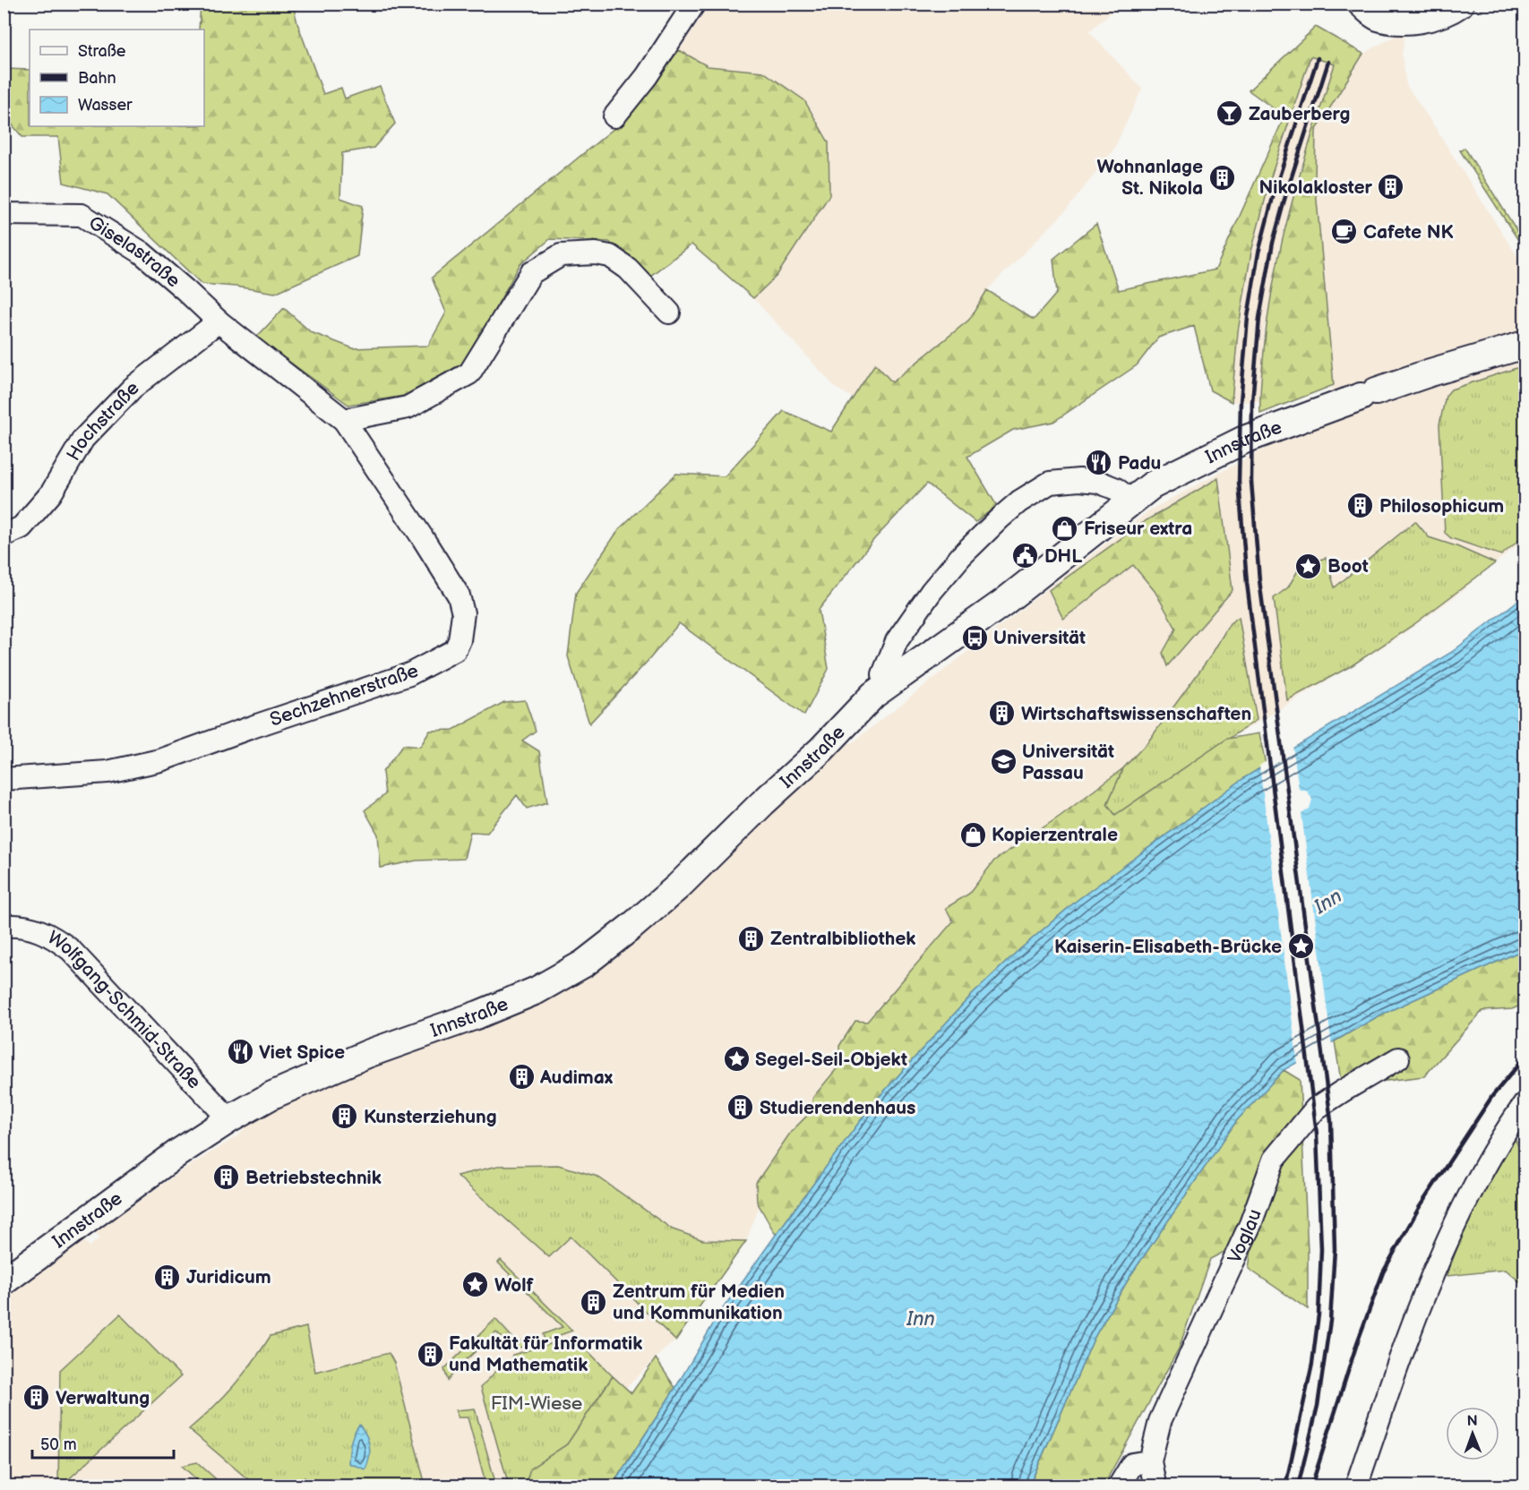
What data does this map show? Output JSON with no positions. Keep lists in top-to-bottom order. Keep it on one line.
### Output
{"streets":{"street":["Giselastraße","Hochstraße","Innstraße","Sechzehnerstraße","Wolfgang-Schmid-Straße","Voglau"]},"crossings":[["Giselastraße","Hochstraße"],["Giselastraße","Sechzehnerstraße"],["Hochstraße","Sechzehnerstraße"],["Innstraße","Wolfgang-Schmid-Straße"]],"water":["Inn"],"parks":["FIM-Wiese"],"places":{"bar":["Zauberberg"],"building":["Wohnanlage St. Nikola","Nikolakloster","Philosophicum","Wirtschaftswissenschaften","Zentralbibliothek","Audimax","Studierendenhaus","Kunsterziehung","Betriebstechnik","Juridicum","Zentrum für Medien und Kommunikation","Fakultät für Informatik und Mathematik","Verwaltung"],"cafe":["Cafete NK"],"restaurant":["Padu","Viet Spice"],"shop":["Friseur extra","Kopierzentrale"],"public building":["DHL"],"place":["Boot","Kaiserin-Elisabeth-Brücke","Segel-Seil-Objekt","Wolf"],"bus stop":["Universität"],"school or university":["Universität Passau"]},"legend":["Straße","Bahn","Wasser"],"scale_bar":"50 m","north":"top"}
